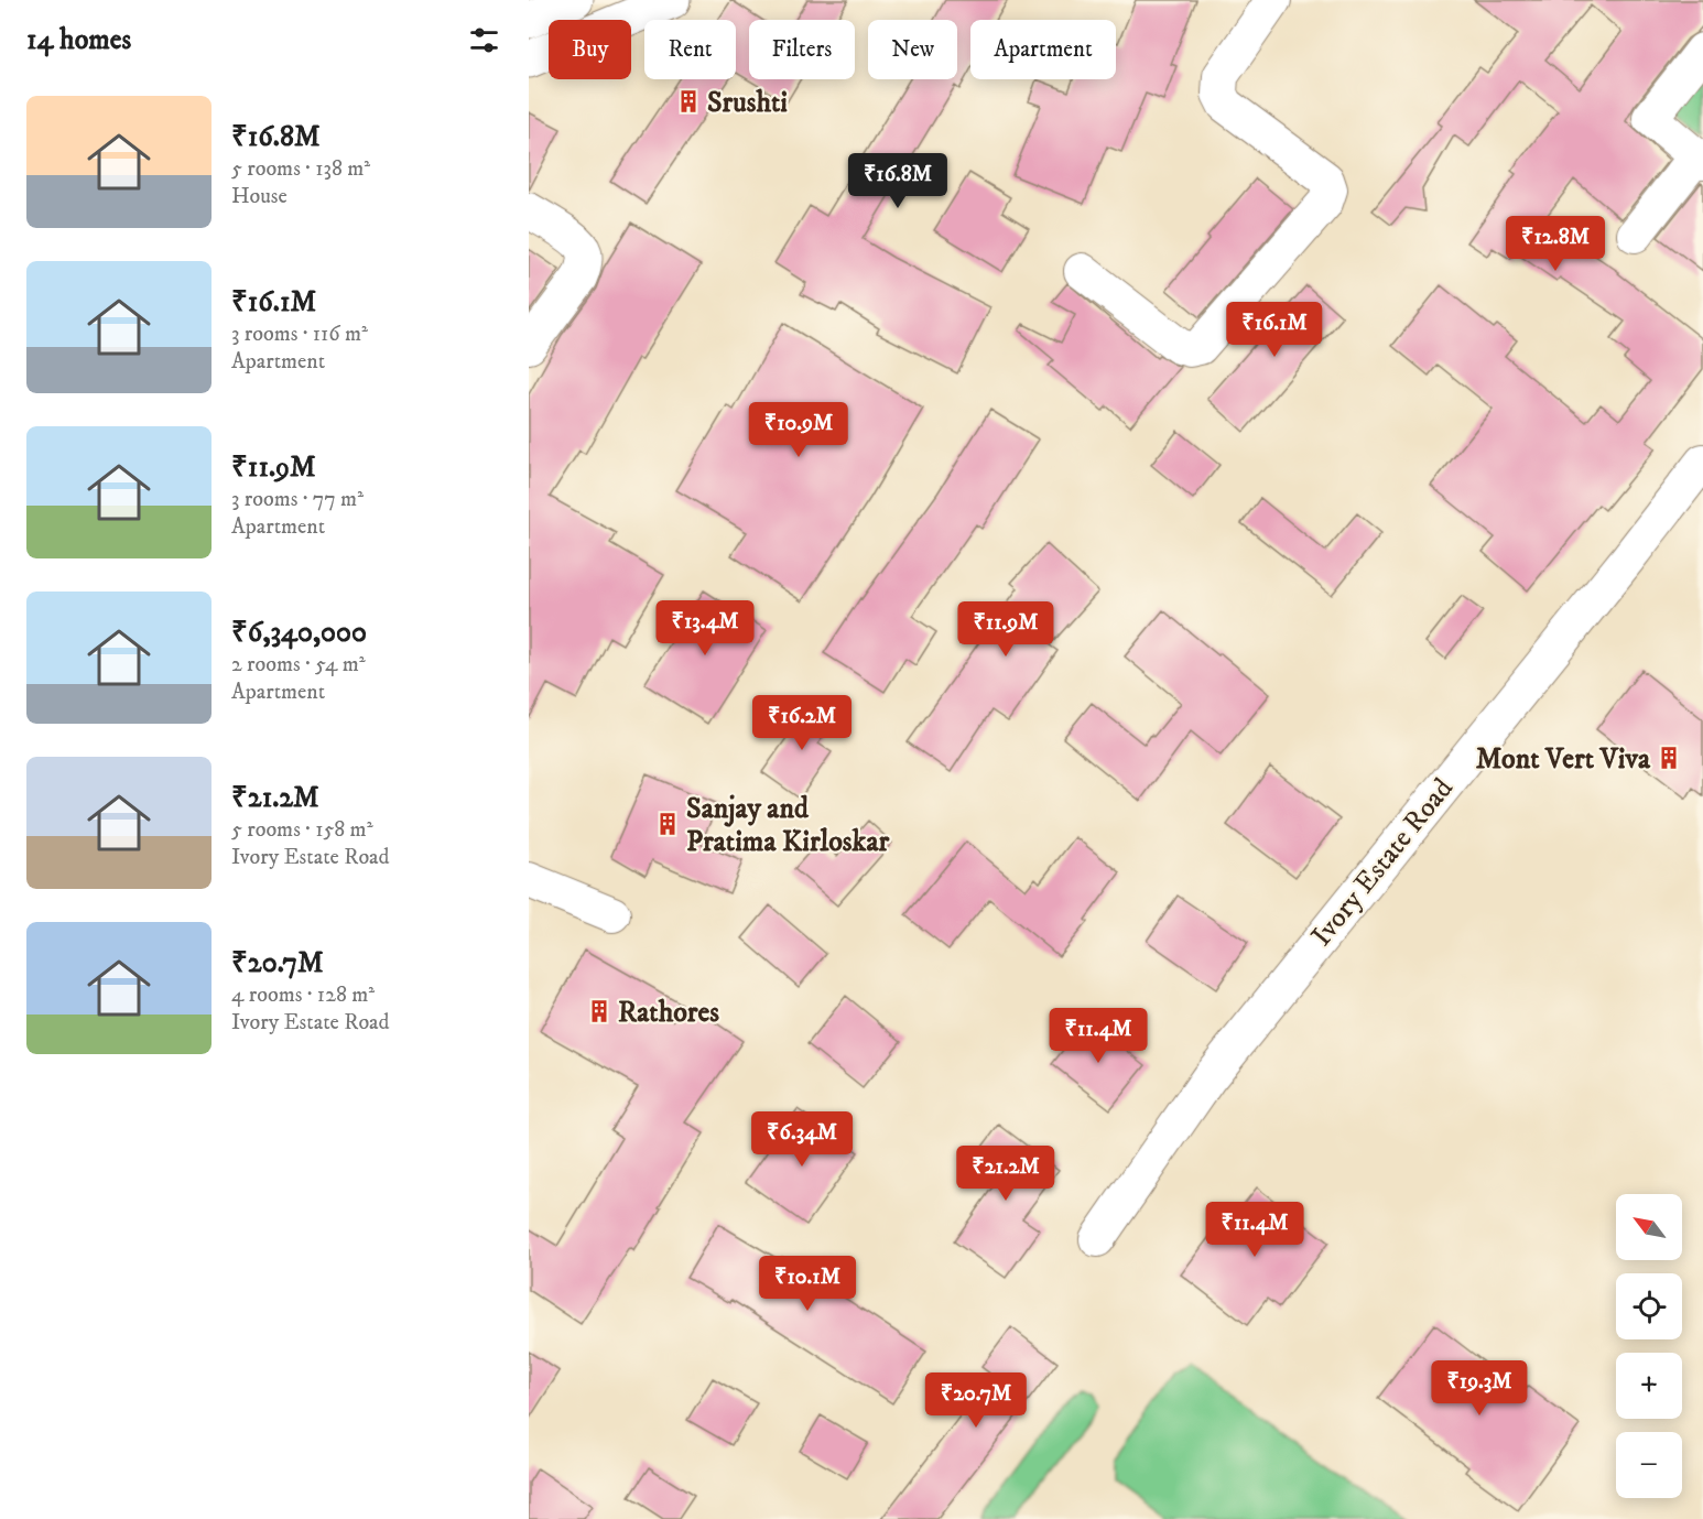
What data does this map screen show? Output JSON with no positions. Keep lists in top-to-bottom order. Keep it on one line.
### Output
{"streets":{"street":["Ivory Estate Road"]},"places":{"building":["Srushti","Mont Vert Viva","Sanjay and Pratima Kirloskar","Rathores"]},"north":"top left","page":{"heading":"14 homes","chip":["Buy","Rent","Filters","New","Apartment"],"list":[{"name":"₹16.8M","note":"5 rooms · 138 m² · House"},{"name":"₹16.1M","note":"3 rooms · 116 m² · Apartment"},{"name":"₹11.9M","note":"3 rooms · 77 m² · Apartment"},{"name":"₹6,340,000","note":"2 rooms · 54 m² · Apartment"},{"name":"₹21.2M","note":"5 rooms · 158 m² · Ivory Estate Road"},{"name":"₹20.7M","note":"4 rooms · 128 m² · Ivory Estate Road"}],"price":["₹16.8M","₹12.8M","₹16.1M","₹10.9M","₹13.4M","₹11.9M","₹16.2M","₹11.4M","₹6.34M","₹21.2M","₹11.4M","₹10.1M","₹19.3M","₹20.7M"],"map_buttons":["+","−"]}}
